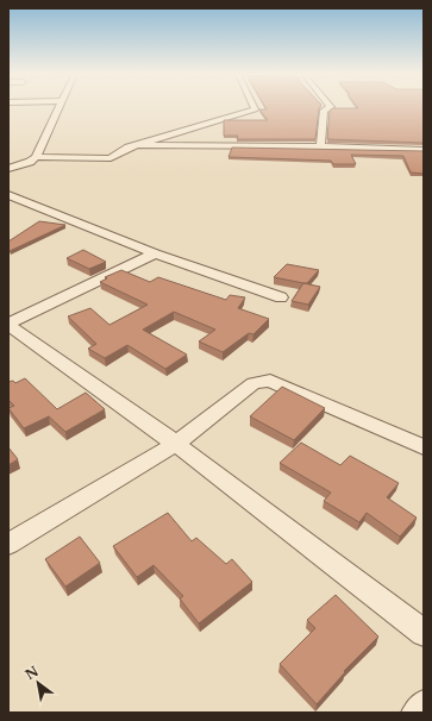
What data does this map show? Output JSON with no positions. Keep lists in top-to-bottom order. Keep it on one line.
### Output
{"north":"top left"}
